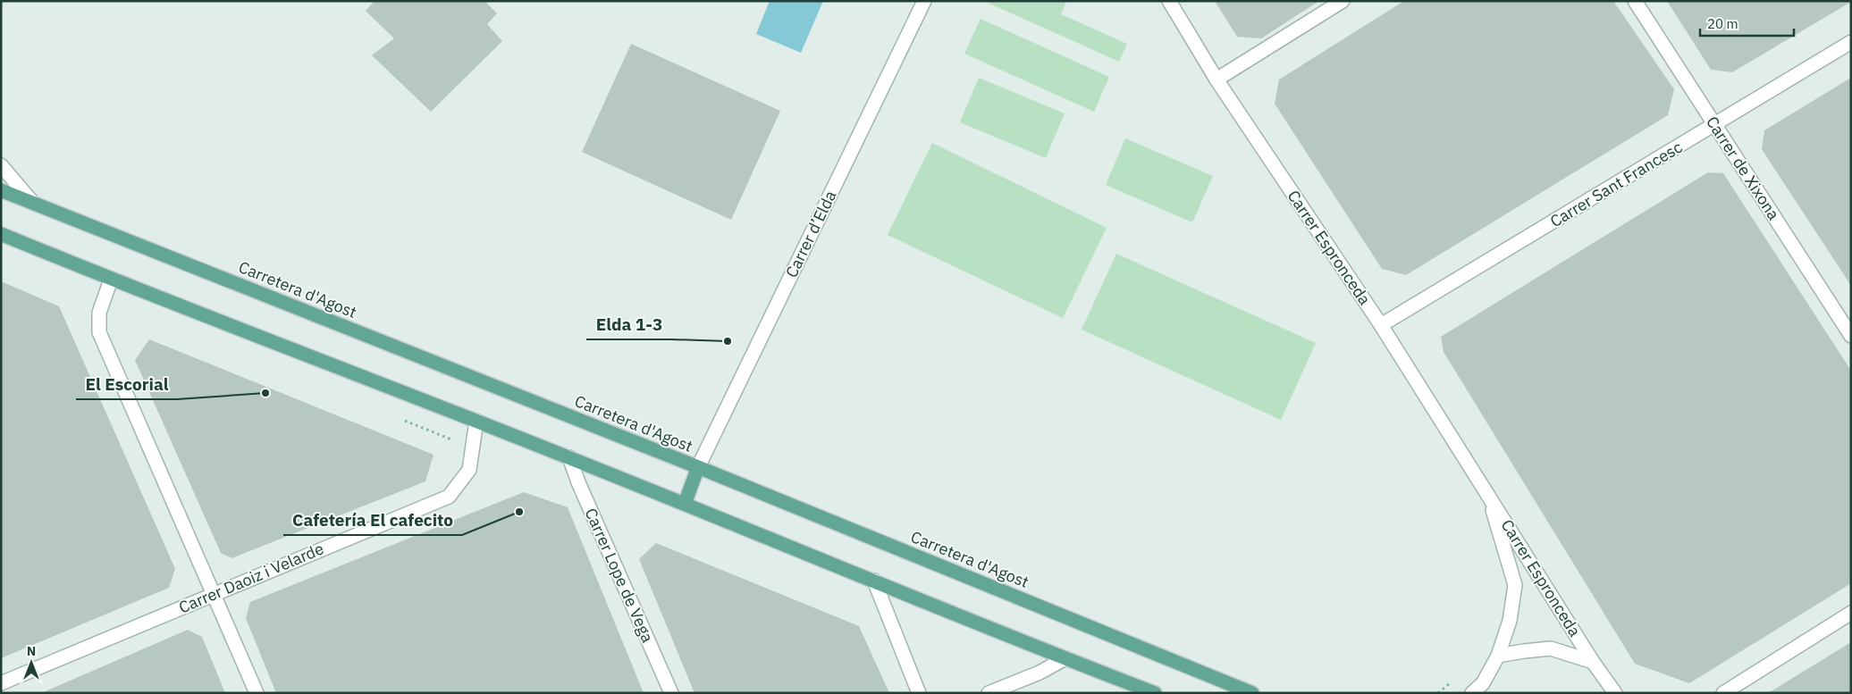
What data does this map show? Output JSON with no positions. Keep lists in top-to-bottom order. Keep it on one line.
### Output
{"streets":{"main road":["Carretera d'Agost"],"street":["Carrer de Xixona","Carrer Sant Francesc","Carrer d’Elda","Carrer Espronceda","Carrer Lope de Vega","Carrer Daoiz i Velarde"]},"crossings":[["Carrer de Xixona","Carrer Sant Francesc"],["Carrer Sant Francesc","Carrer Espronceda"],["Carrer d’Elda","Carretera d'Agost"]],"places":["Elda 1-3","El Escorial","Cafetería El cafecito"],"scale_bar":"20 m","north":"top"}
